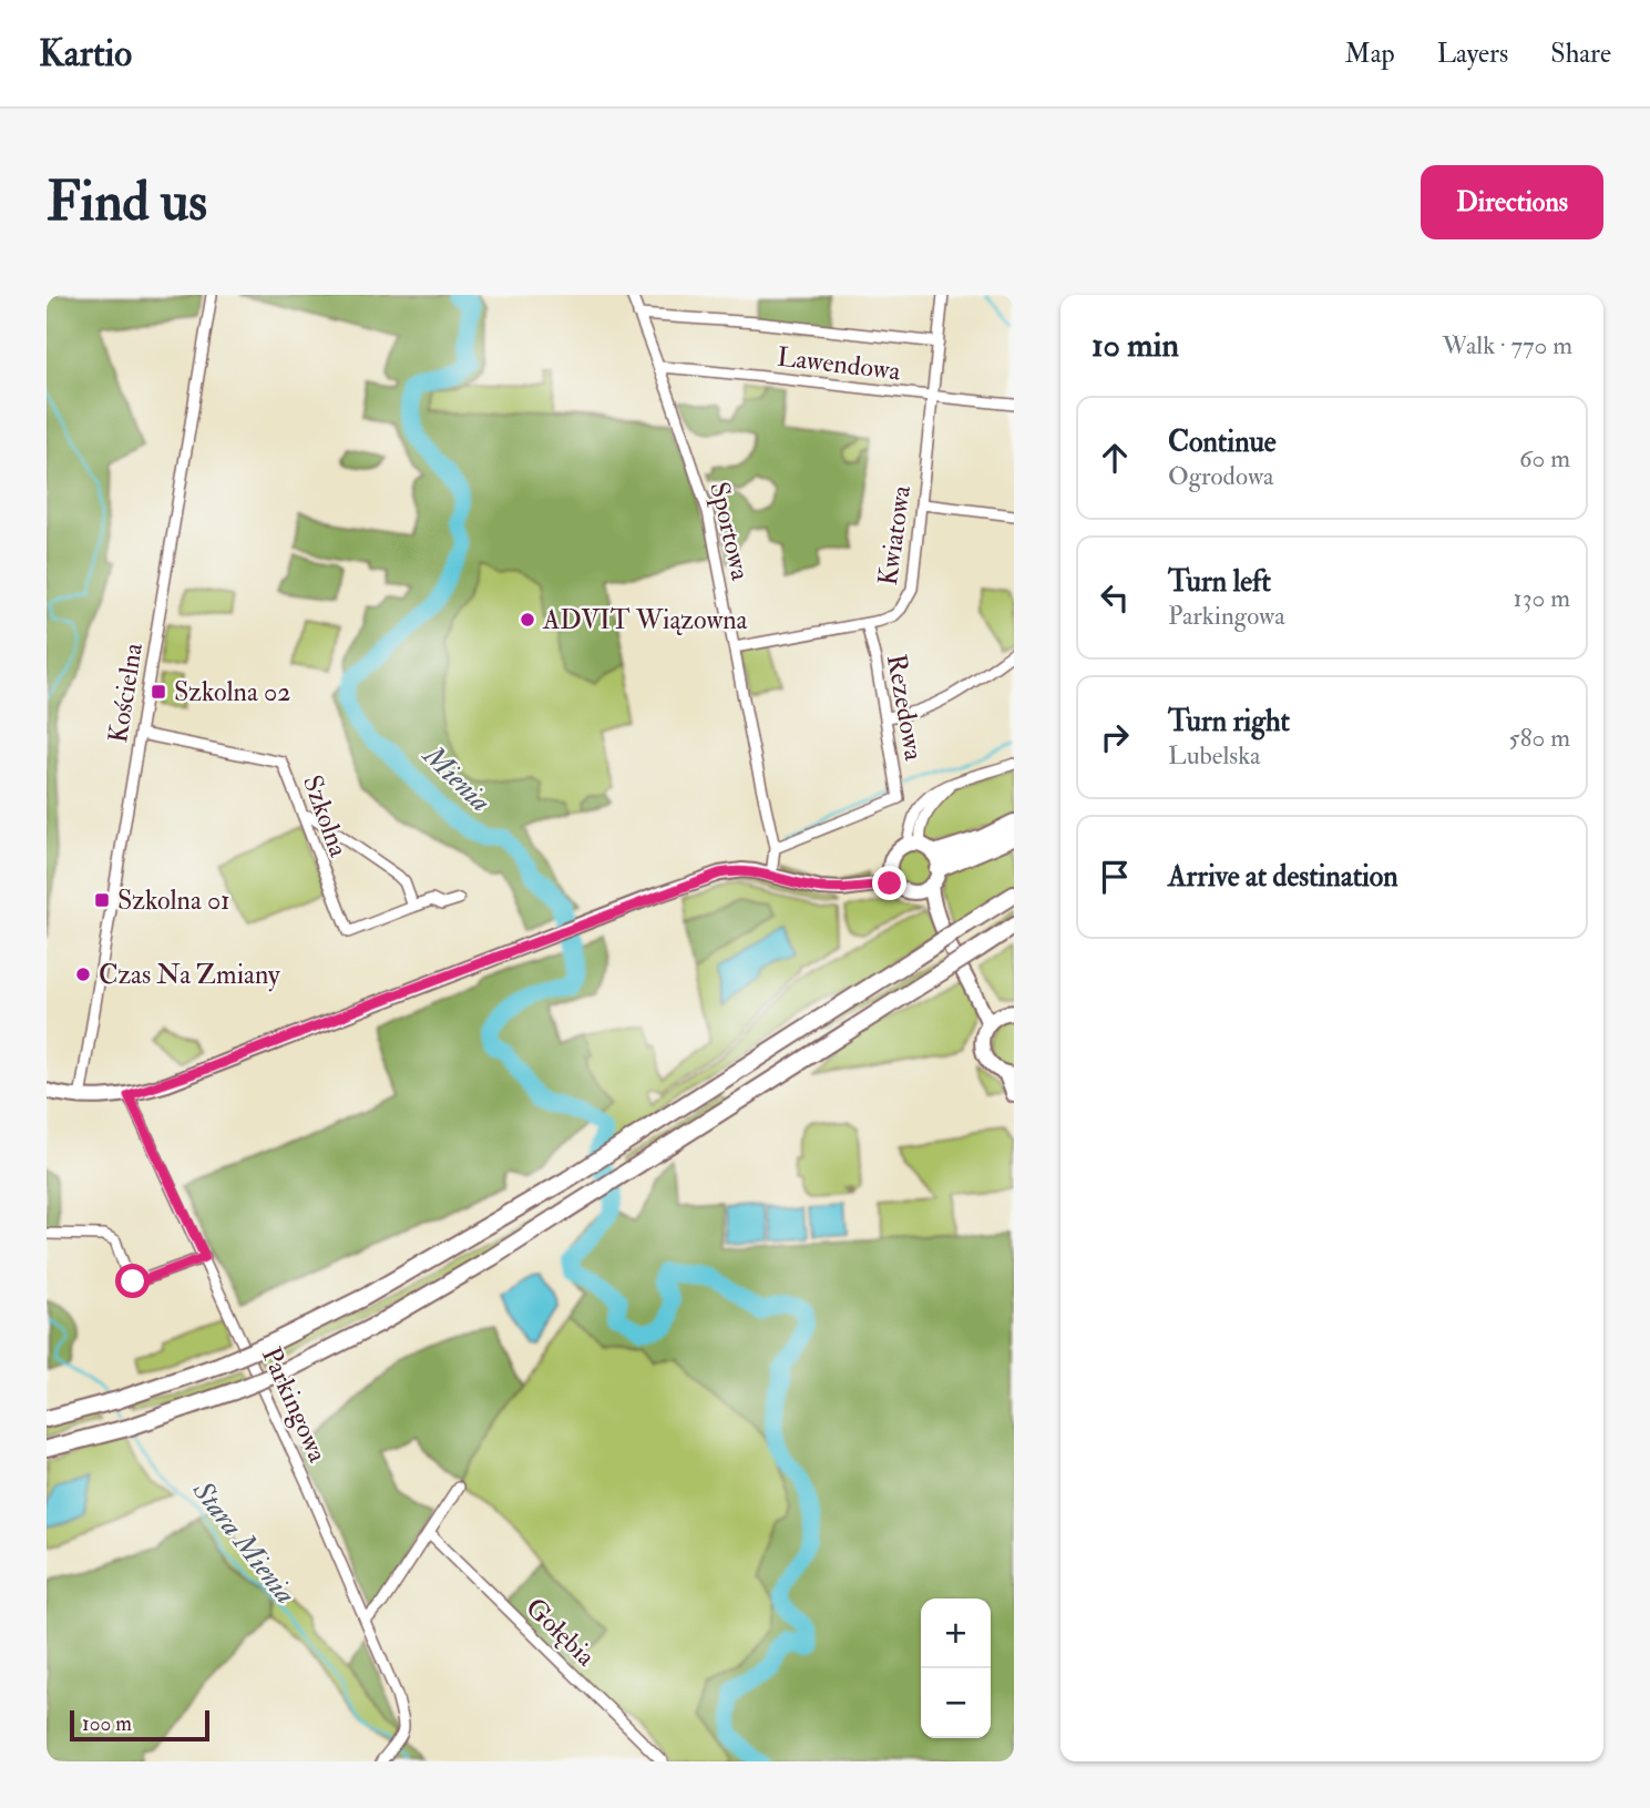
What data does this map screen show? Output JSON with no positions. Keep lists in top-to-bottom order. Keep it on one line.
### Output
{"streets":{"street":["Lawendowa","Sportowa","Kwiatowa","Kościelna","Rezedowa","Szkolna","Parkingowa","Gołębia"]},"crossings":[["Lawendowa","Sportowa"],["Lawendowa","Kwiatowa"],["Sportowa","Kwiatowa"],["Sportowa","Rezedowa"],["Kwiatowa","Rezedowa"],["Kościelna","Szkolna"]],"water":["Mienia","Stara Mienia"],"places":{"other":["ADVIT Wiązowna","Czas Na Zmiany"],"transit":["Szkolna 02","Szkolna 01"]},"scale_bar":"100 m","page":{"header":"Kartio","nav":["Map","Layers","Share"],"buttons":"Directions","title":"Find us","heading":["10 min","Walk · 770 m"],"list":[["Continue","Ogrodowa","60 m"],["Turn left","Parkingowa","130 m"],["Turn right","Lubelska","580 m"],"Arrive at destination"],"map_buttons":["+","−"],"scale":"100 m"}}
